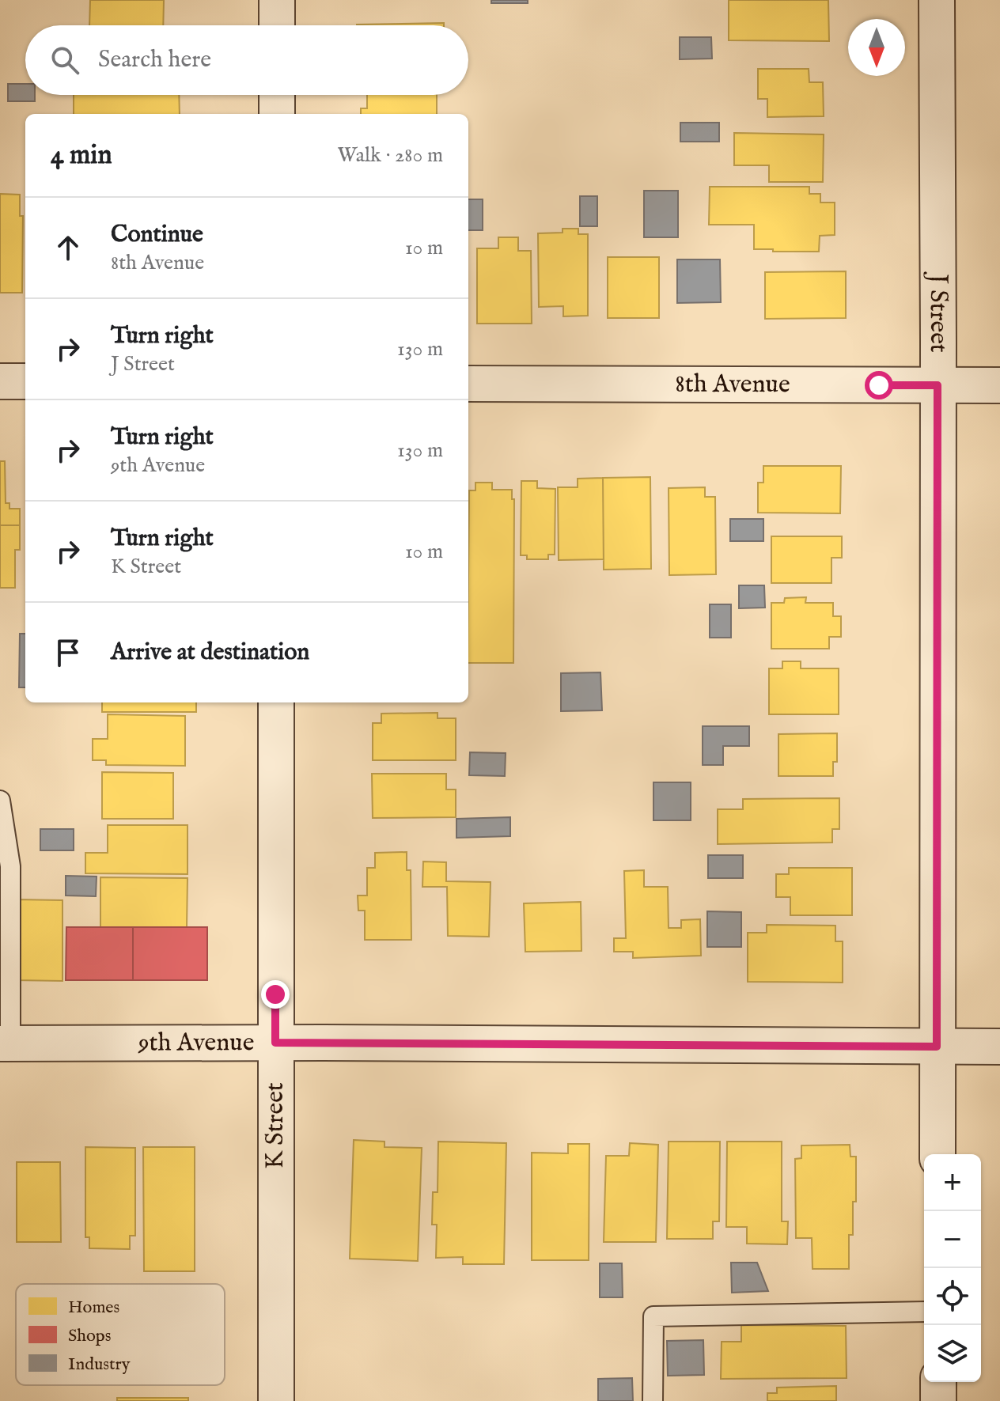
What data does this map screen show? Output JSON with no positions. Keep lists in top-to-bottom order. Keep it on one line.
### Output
{"streets":{"street":["J Street","8th Avenue","9th Avenue","K Street"]},"crossings":[["J Street","8th Avenue"],["J Street","9th Avenue"],["9th Avenue","K Street"]],"legend":["Homes","Shops","Industry"],"north":"bottom","page":{"search":"Search here","heading":["4 min","Walk · 280 m"],"list":[["Continue","8th Avenue","10 m"],["Turn right","J Street","130 m"],["Turn right","9th Avenue","130 m"],["Turn right","K Street","10 m"],"Arrive at destination"],"map_buttons":["+","−"]}}
